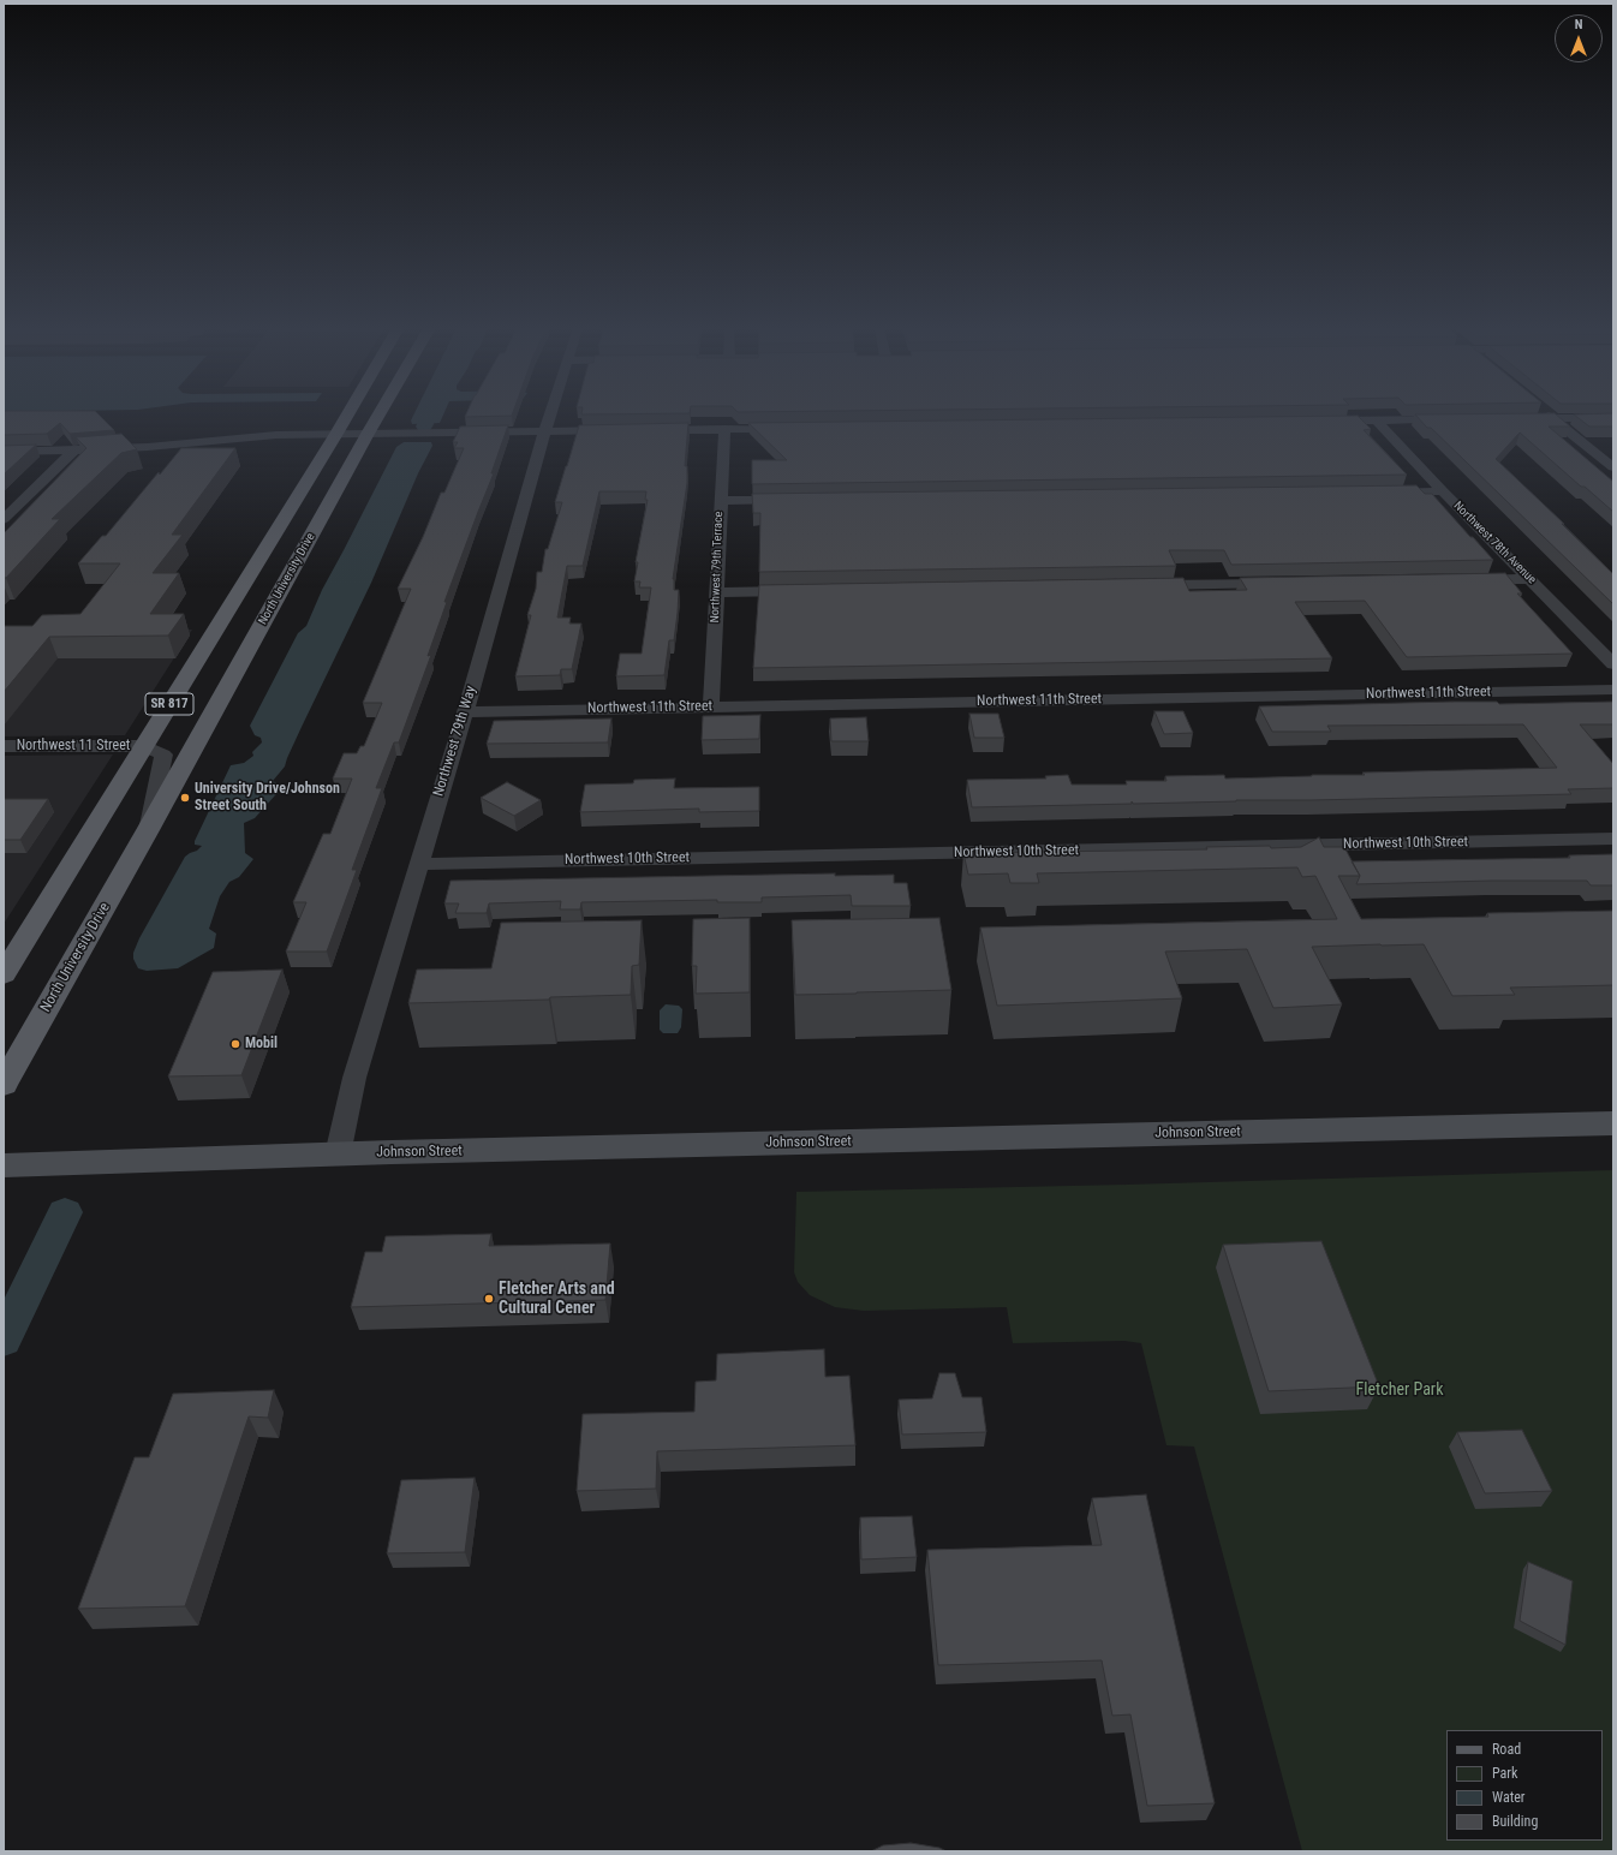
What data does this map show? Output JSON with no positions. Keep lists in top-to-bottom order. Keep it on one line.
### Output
{"streets":{"main road":["North University Drive","SR 817"],"street":["Northwest 78th Avenue","Northwest 79th Terrace","Northwest 11th Street","Northwest 79th Way","Northwest 11 Street","Northwest 10th Street","Johnson Street"]},"crossings":[["Northwest 79th Terrace","Northwest 11th Street"],["North University Drive","SR 817"],["North University Drive","Northwest 11 Street"],["Northwest 11th Street","Northwest 79th Way"],["SR 817","Northwest 11 Street"],["Northwest 79th Way","Northwest 10th Street"],["Northwest 79th Way","Johnson Street"]],"parks":["Fletcher Park"],"places":["University Drive/Johnson Street South","Mobil","Fletcher Arts and Cultural Cener"],"legend":["Road","Park","Water","Building"],"north":"top"}
